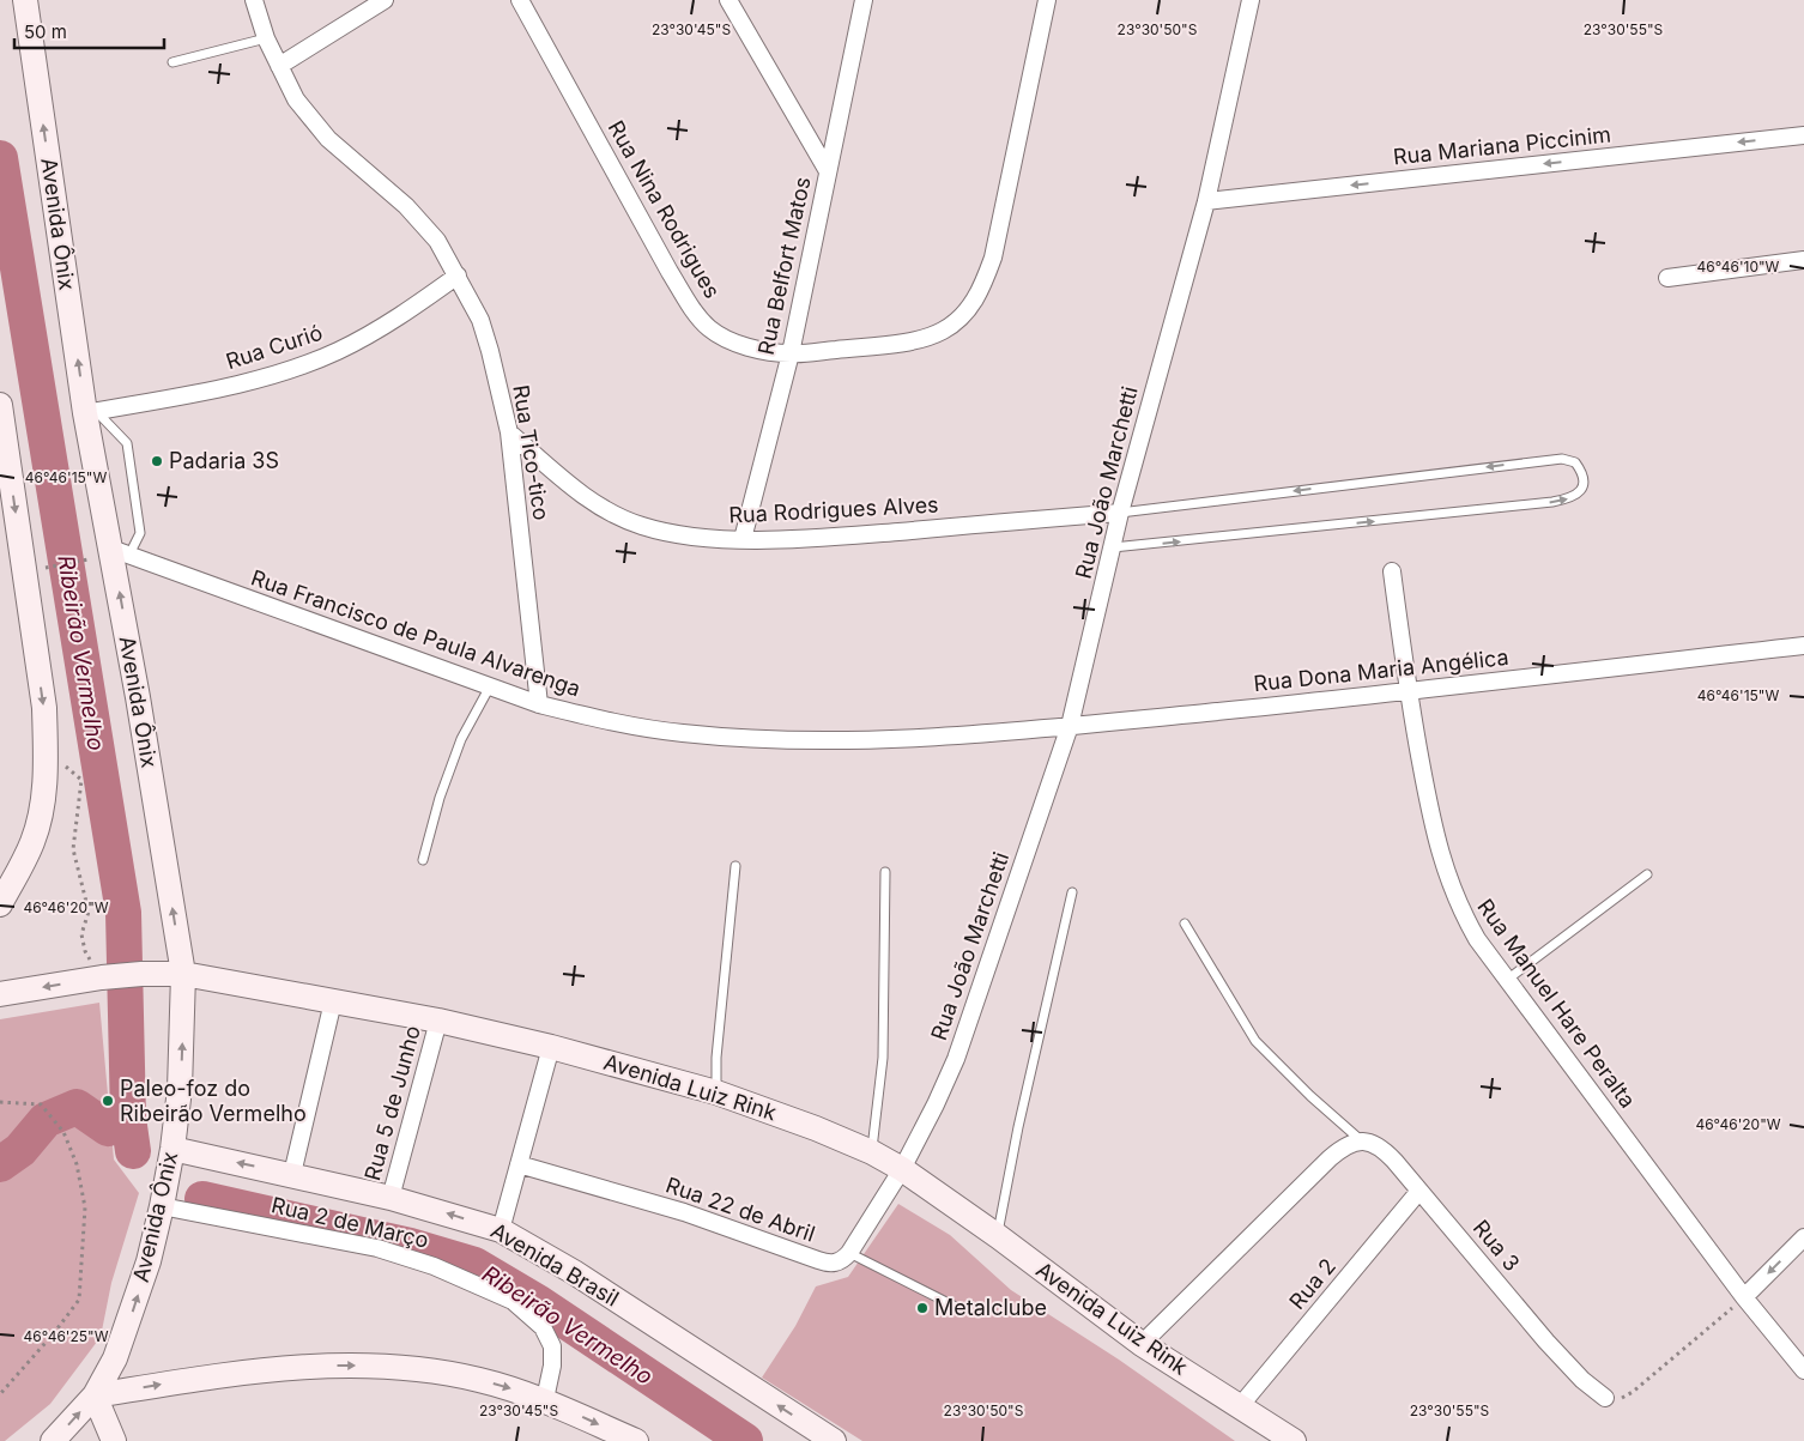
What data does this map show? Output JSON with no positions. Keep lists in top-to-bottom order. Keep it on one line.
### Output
{"streets":{"main road":["Avenida Ônix","Avenida Luiz Rink","Avenida Brasil"],"street":["Rua Mariana Piccinim","Rua Nina Rodrigues","Rua Belfort Matos","Rua Curió","Rua Tico-tico","Rua João Marchetti","Rua Rodrigues Alves","Rua Francisco de Paula Alvarenga","Rua Dona Maria Angélica","Rua Manuel Hare Peralta","Rua 5 de Junho","Rua 22 de Abril","Rua 2 de Março","Rua 3","Rua 2"]},"crossings":[["Rua Mariana Piccinim","Rua João Marchetti"],["Rua Nina Rodrigues","Rua Belfort Matos"],["Avenida Ônix","Rua Curió"],["Avenida Ônix","Rua Francisco de Paula Alvarenga"],["Avenida Ônix","Avenida Luiz Rink"],["Avenida Ônix","Rua 2 de Março"],["Avenida Ônix","Avenida Brasil"],["Rua Belfort Matos","Rua Rodrigues Alves"],["Rua Curió","Rua Tico-tico"],["Rua Tico-tico","Rua Rodrigues Alves"],["Rua Tico-tico","Rua Francisco de Paula Alvarenga"],["Rua João Marchetti","Rua Rodrigues Alves"],["Rua João Marchetti","Rua Francisco de Paula Alvarenga"],["Rua João Marchetti","Rua Dona Maria Angélica"],["Rua João Marchetti","Avenida Luiz Rink"],["Rua Francisco de Paula Alvarenga","Rua Dona Maria Angélica"],["Rua Dona Maria Angélica","Rua Manuel Hare Peralta"],["Avenida Luiz Rink","Rua 5 de Junho"],["Avenida Luiz Rink","Rua 2"],["Rua 5 de Junho","Avenida Brasil"],["Rua 3","Rua 2"]],"one_way":["Rua Mariana Piccinim","Avenida Brasil"],"water":["Ribeirão Vermelho"],"places":["Padaria 3S","Paleo-foz do Ribeirão Vermelho","Metalclube"],"scale_bar":"50 m","coordinates":["23°30'50\"S","23°30'55\"S","23°30'45\"S","46°46'10\"W","46°46'15\"W","46°46'20\"W","46°46'25\"W"]}
